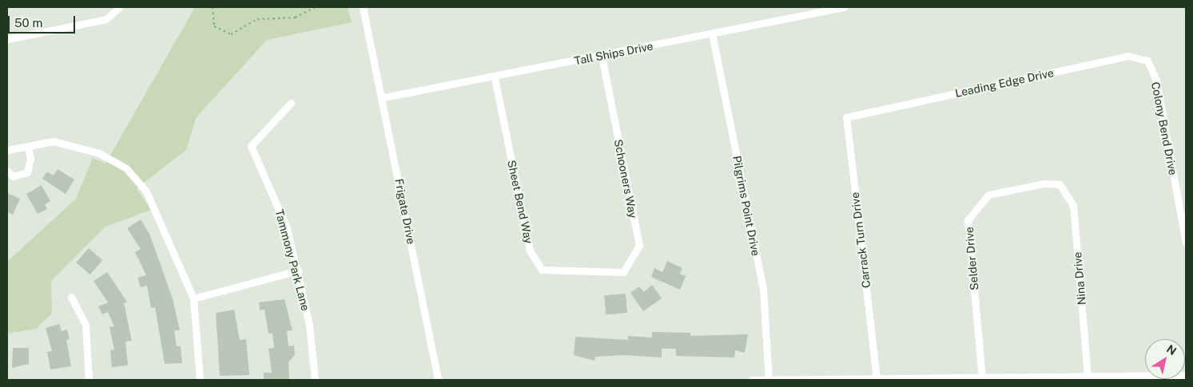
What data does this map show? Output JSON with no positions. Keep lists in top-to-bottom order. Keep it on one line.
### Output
{"streets":{"street":["Tall Ships Drive","Leading Edge Drive","Colony Bend Drive","Schooners Way","Sheet Bend Way","Pilgrims Point Drive","Frigate Drive","Carrack Turn Drive","Selder Drive","Tammony Park Lane","Nina Drive"]},"crossings":[["Tall Ships Drive","Schooners Way"],["Tall Ships Drive","Sheet Bend Way"],["Tall Ships Drive","Pilgrims Point Drive"],["Tall Ships Drive","Frigate Drive"],["Leading Edge Drive","Colony Bend Drive"],["Leading Edge Drive","Carrack Turn Drive"],["Schooners Way","Sheet Bend Way"],["Selder Drive","Nina Drive"]],"scale_bar":"50 m","north":"top right"}
